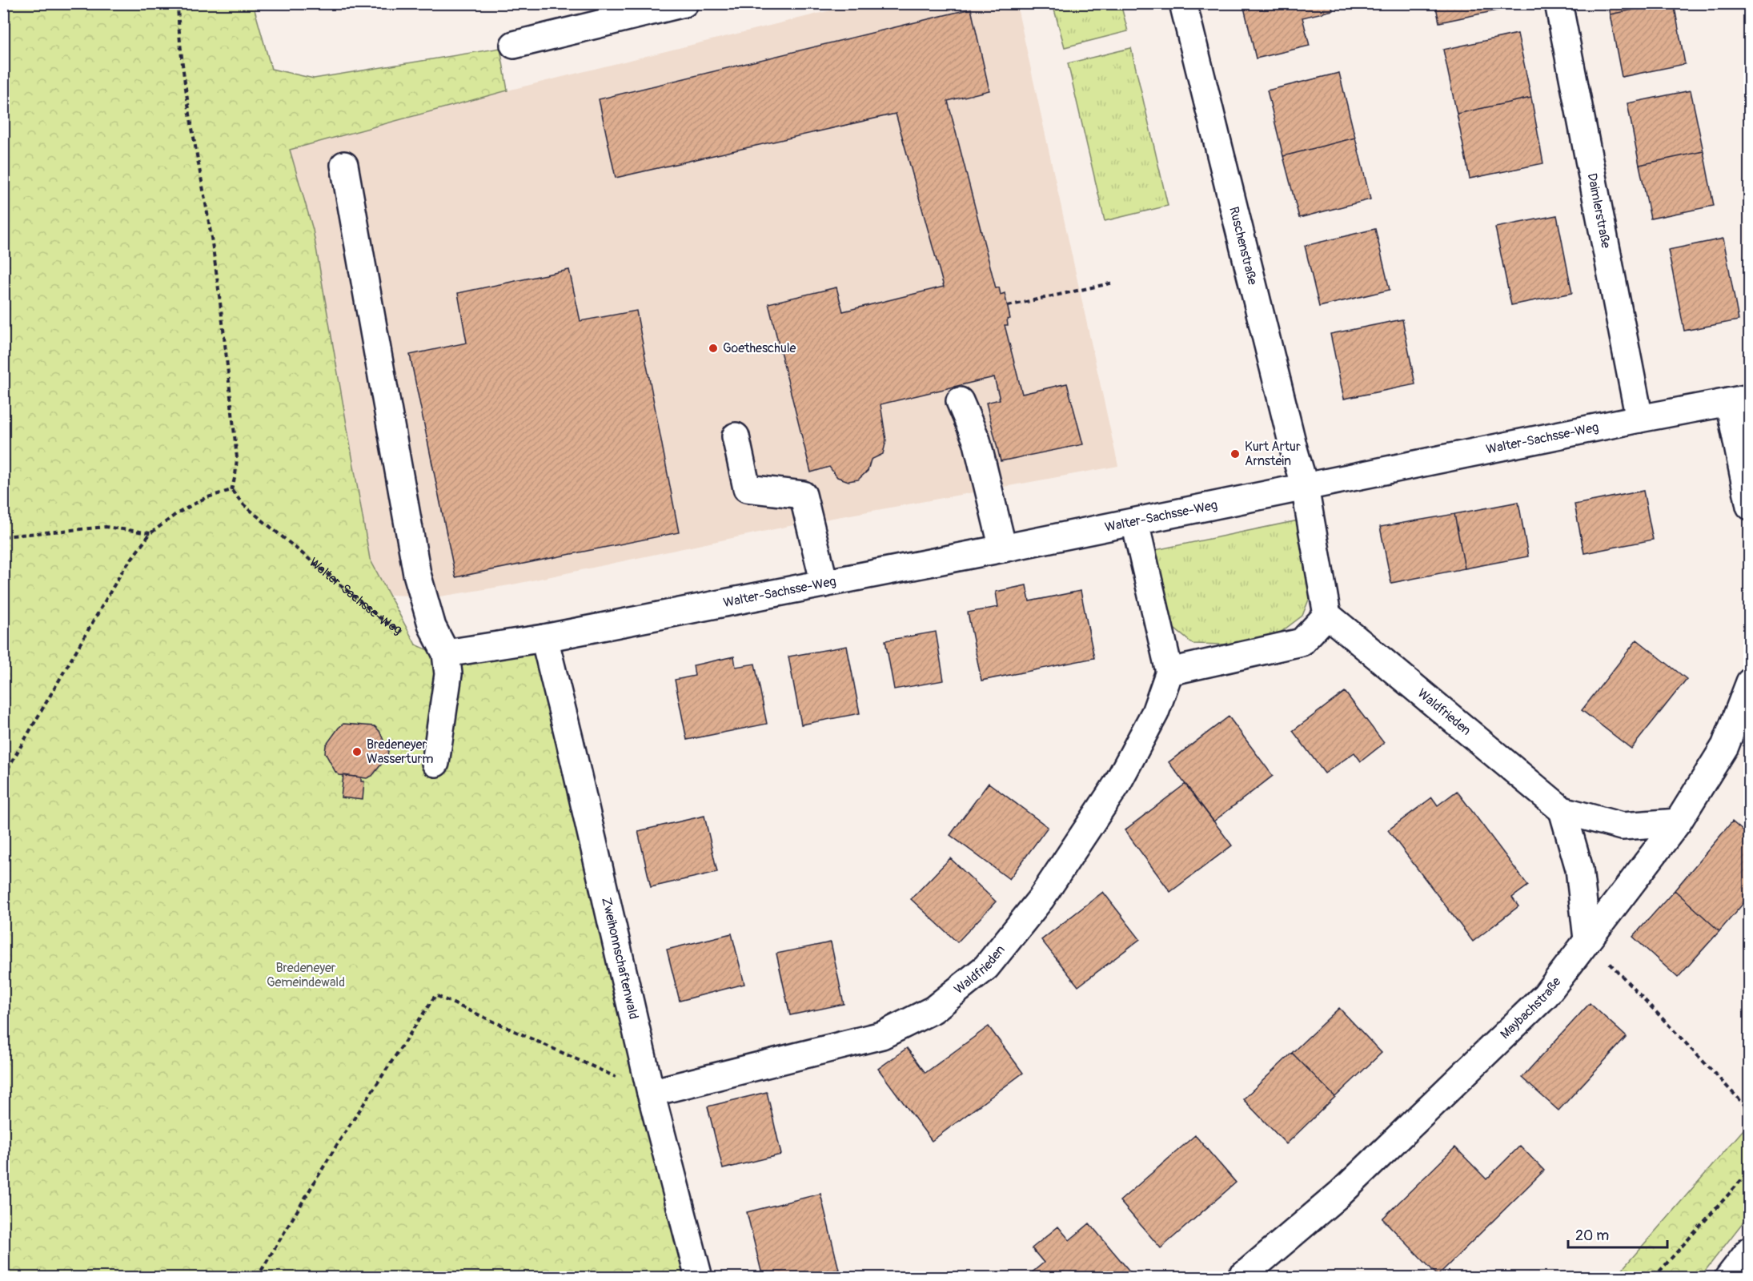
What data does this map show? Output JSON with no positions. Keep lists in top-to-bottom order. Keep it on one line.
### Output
{"streets":{"street":["Daimlerstraße","Ruschenstraße","Walter-Sachsse-Weg","Waldfrieden","Zweihonnschaftenwald","Maybachstraße"]},"crossings":[["Daimlerstraße","Walter-Sachsse-Weg"],["Ruschenstraße","Walter-Sachsse-Weg"],["Walter-Sachsse-Weg","Zweihonnschaftenwald"],["Waldfrieden","Zweihonnschaftenwald"],["Waldfrieden","Maybachstraße"]],"parks":["Bredeneyer Gemeindewald"],"places":["Goetheschule","Kurt Artur Arnstein","Bredeneyer Wasserturm"],"scale_bar":"20 m"}
